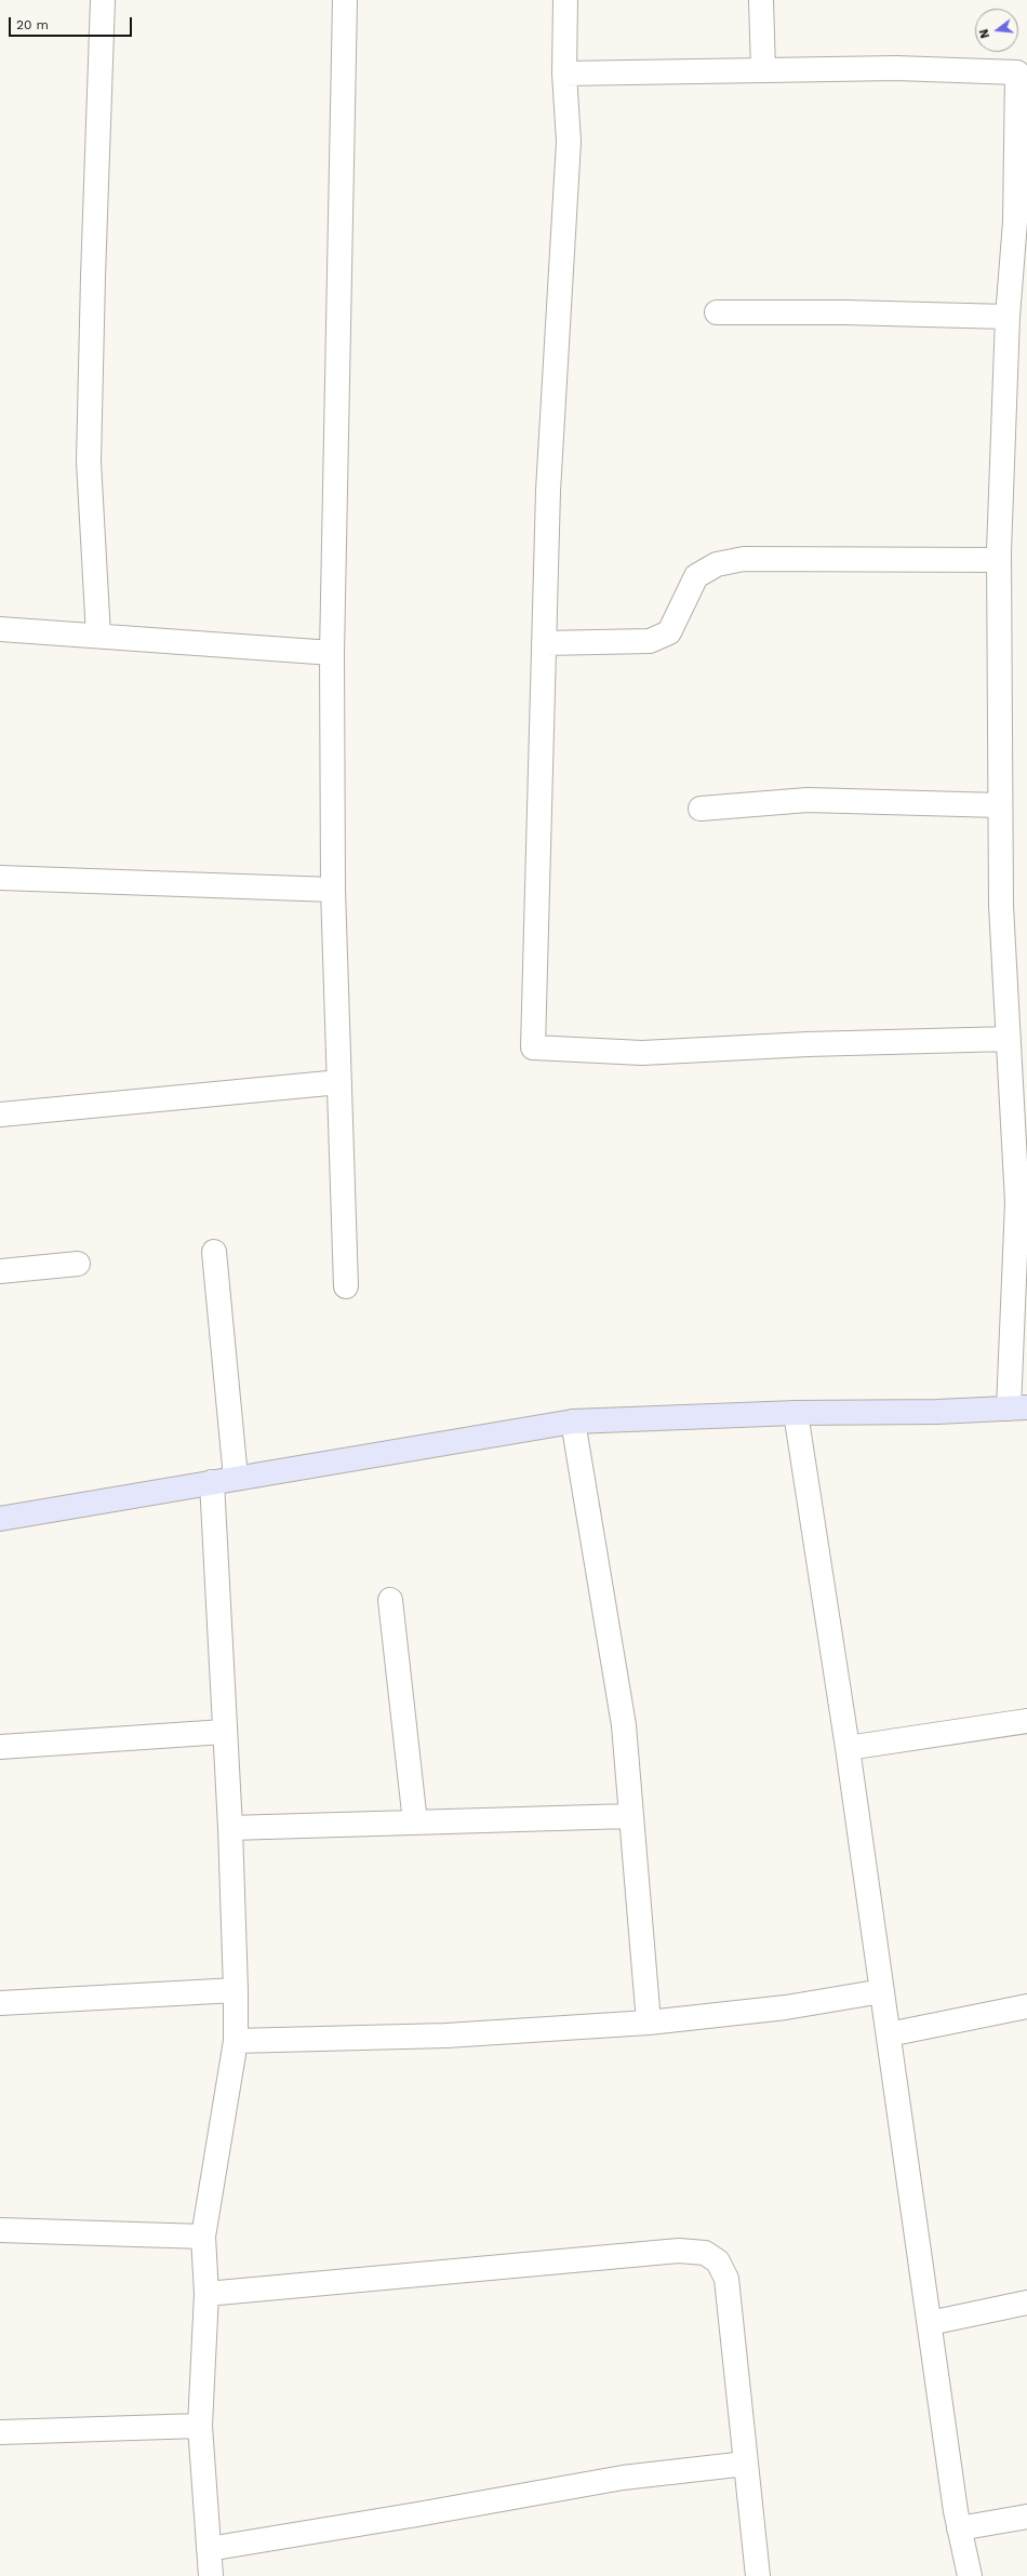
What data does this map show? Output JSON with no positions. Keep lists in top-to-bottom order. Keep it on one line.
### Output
{"scale_bar":"20 m","north":"left"}
